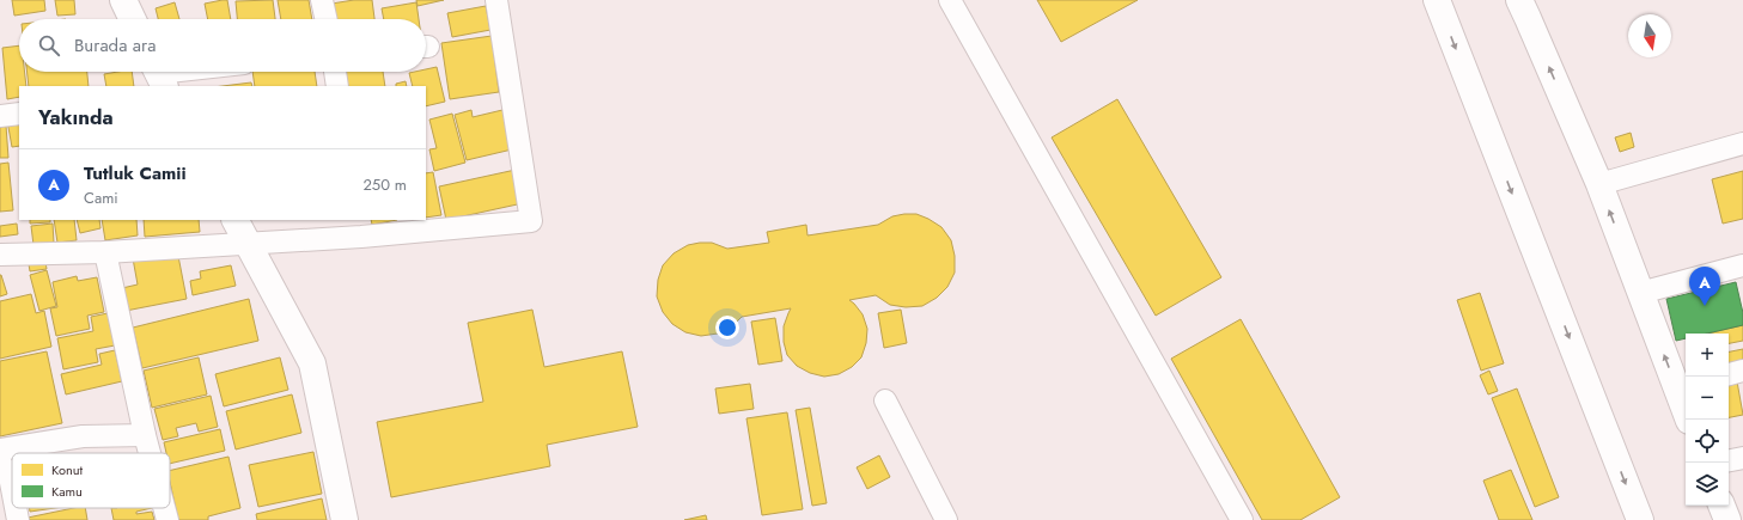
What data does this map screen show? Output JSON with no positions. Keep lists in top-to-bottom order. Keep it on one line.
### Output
{"legend":["Konut","Kamu"],"north":"bottom","page":{"search":"Burada ara","heading":"Yakında","list":[{"mark":"A","name":"Tutluk Camii","note":"Cami","value":"250 m"}],"pins":"A","map_buttons":["+","−"]}}
